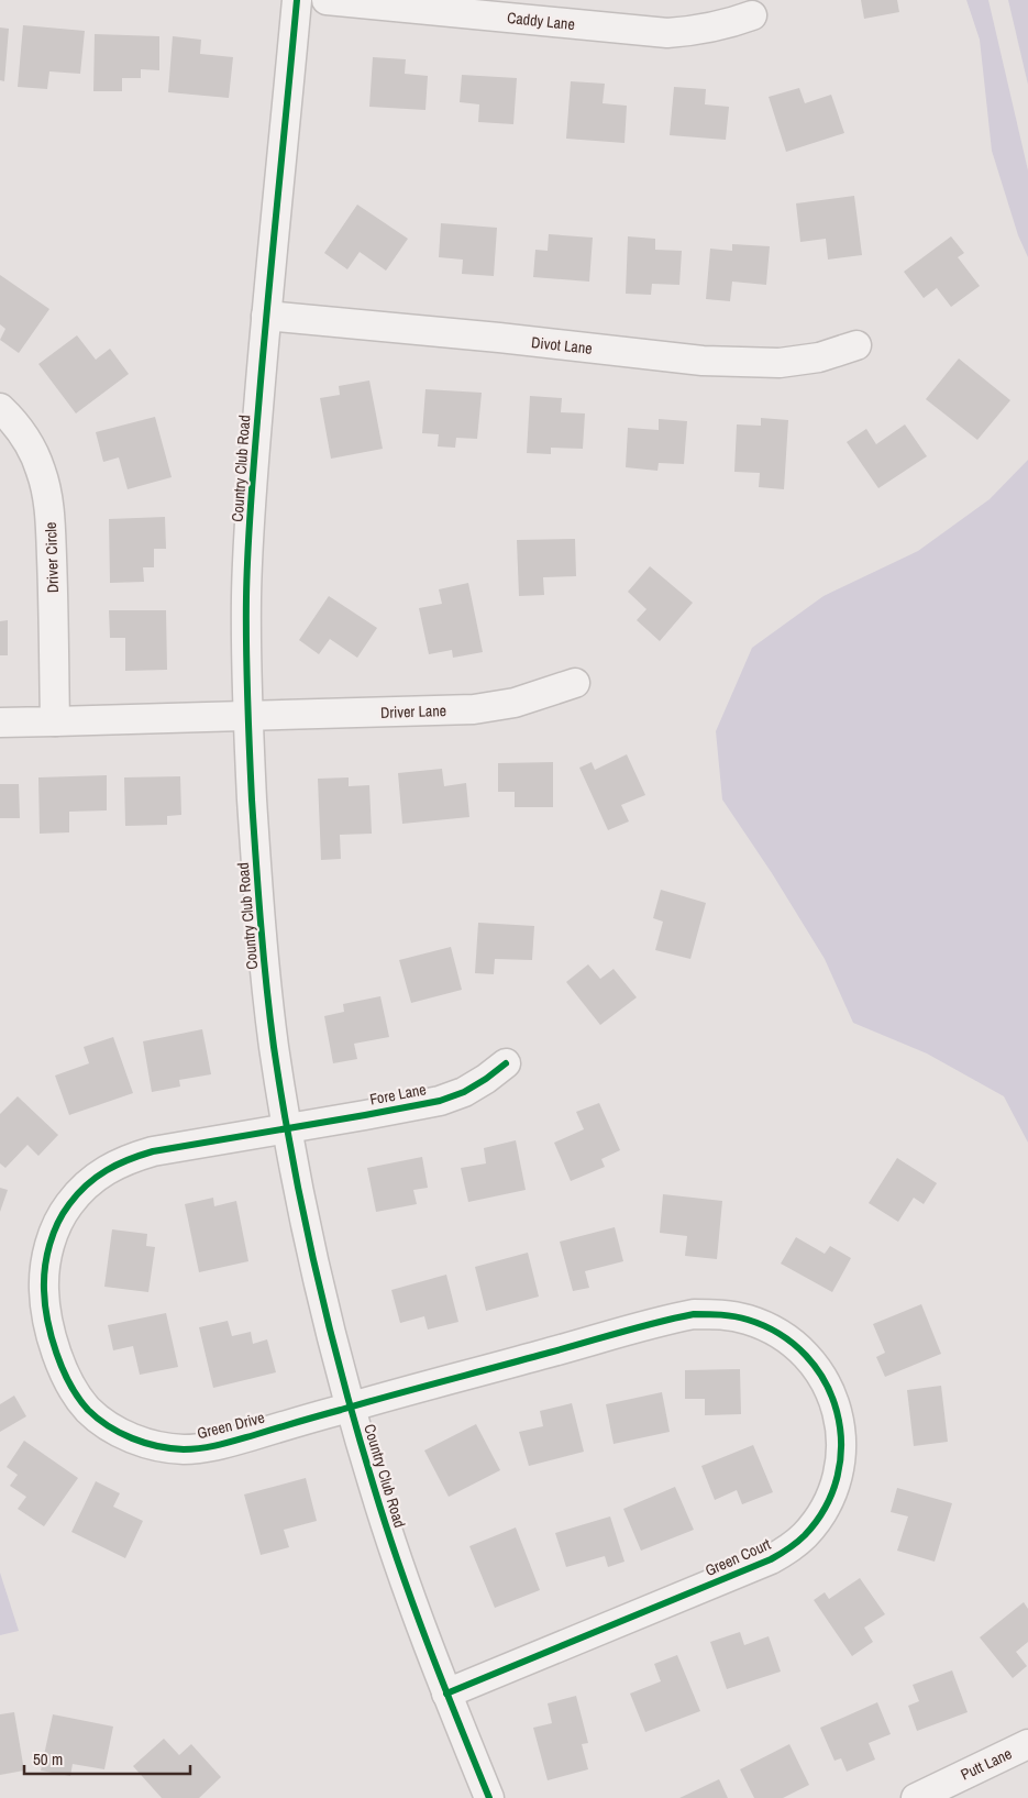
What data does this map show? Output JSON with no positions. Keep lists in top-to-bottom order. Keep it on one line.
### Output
{"streets":{"street":["Caddy Lane","Divot Lane","Country Club Road","Driver Circle","Driver Lane","Fore Lane","Green Drive","Green Court","Putt Lane"]},"crossings":[["Divot Lane","Country Club Road"],["Country Club Road","Driver Lane"],["Country Club Road","Fore Lane"],["Country Club Road","Green Drive"],["Country Club Road","Green Court"],["Fore Lane","Green Drive"],["Green Drive","Green Court"]],"scale_bar":"50 m"}
